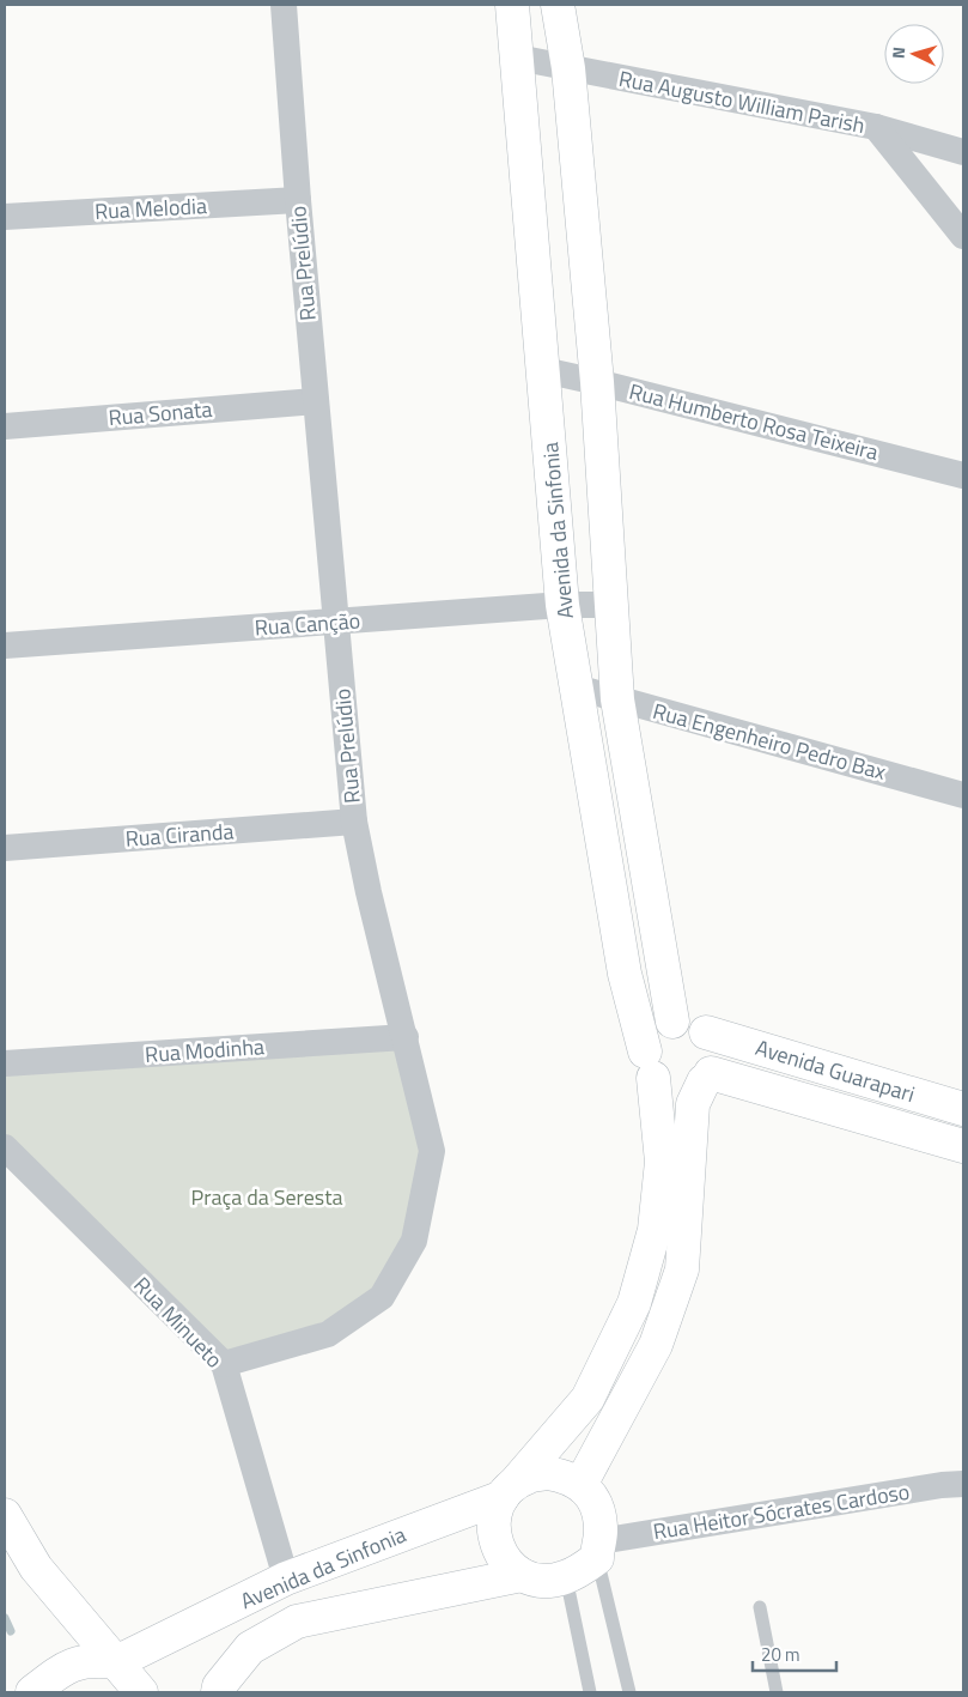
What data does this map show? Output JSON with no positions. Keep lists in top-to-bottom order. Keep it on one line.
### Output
{"streets":{"street":["Rua Augusto William Parish","Rua Melodia","Rua Prelúdio","Rua Sonata","Rua Humberto Rosa Teixeira","Avenida da Sinfonia","Rua Canção","Rua Engenheiro Pedro Bax","Rua Ciranda","Rua Modinha","Avenida Guarapari","Rua Minueto","Rua Heitor Sócrates Cardoso"]},"crossings":[["Rua Augusto William Parish","Avenida da Sinfonia"],["Rua Melodia","Rua Prelúdio"],["Rua Prelúdio","Rua Sonata"],["Rua Prelúdio","Rua Canção"],["Rua Prelúdio","Rua Ciranda"],["Rua Prelúdio","Rua Modinha"],["Rua Prelúdio","Rua Minueto"],["Rua Humberto Rosa Teixeira","Avenida da Sinfonia"],["Avenida da Sinfonia","Rua Canção"],["Avenida da Sinfonia","Rua Engenheiro Pedro Bax"],["Avenida da Sinfonia","Avenida Guarapari"],["Avenida da Sinfonia","Rua Minueto"],["Avenida da Sinfonia","Rua Heitor Sócrates Cardoso"]],"parks":["Praça da Seresta"],"scale_bar":"20 m","north":"left"}
